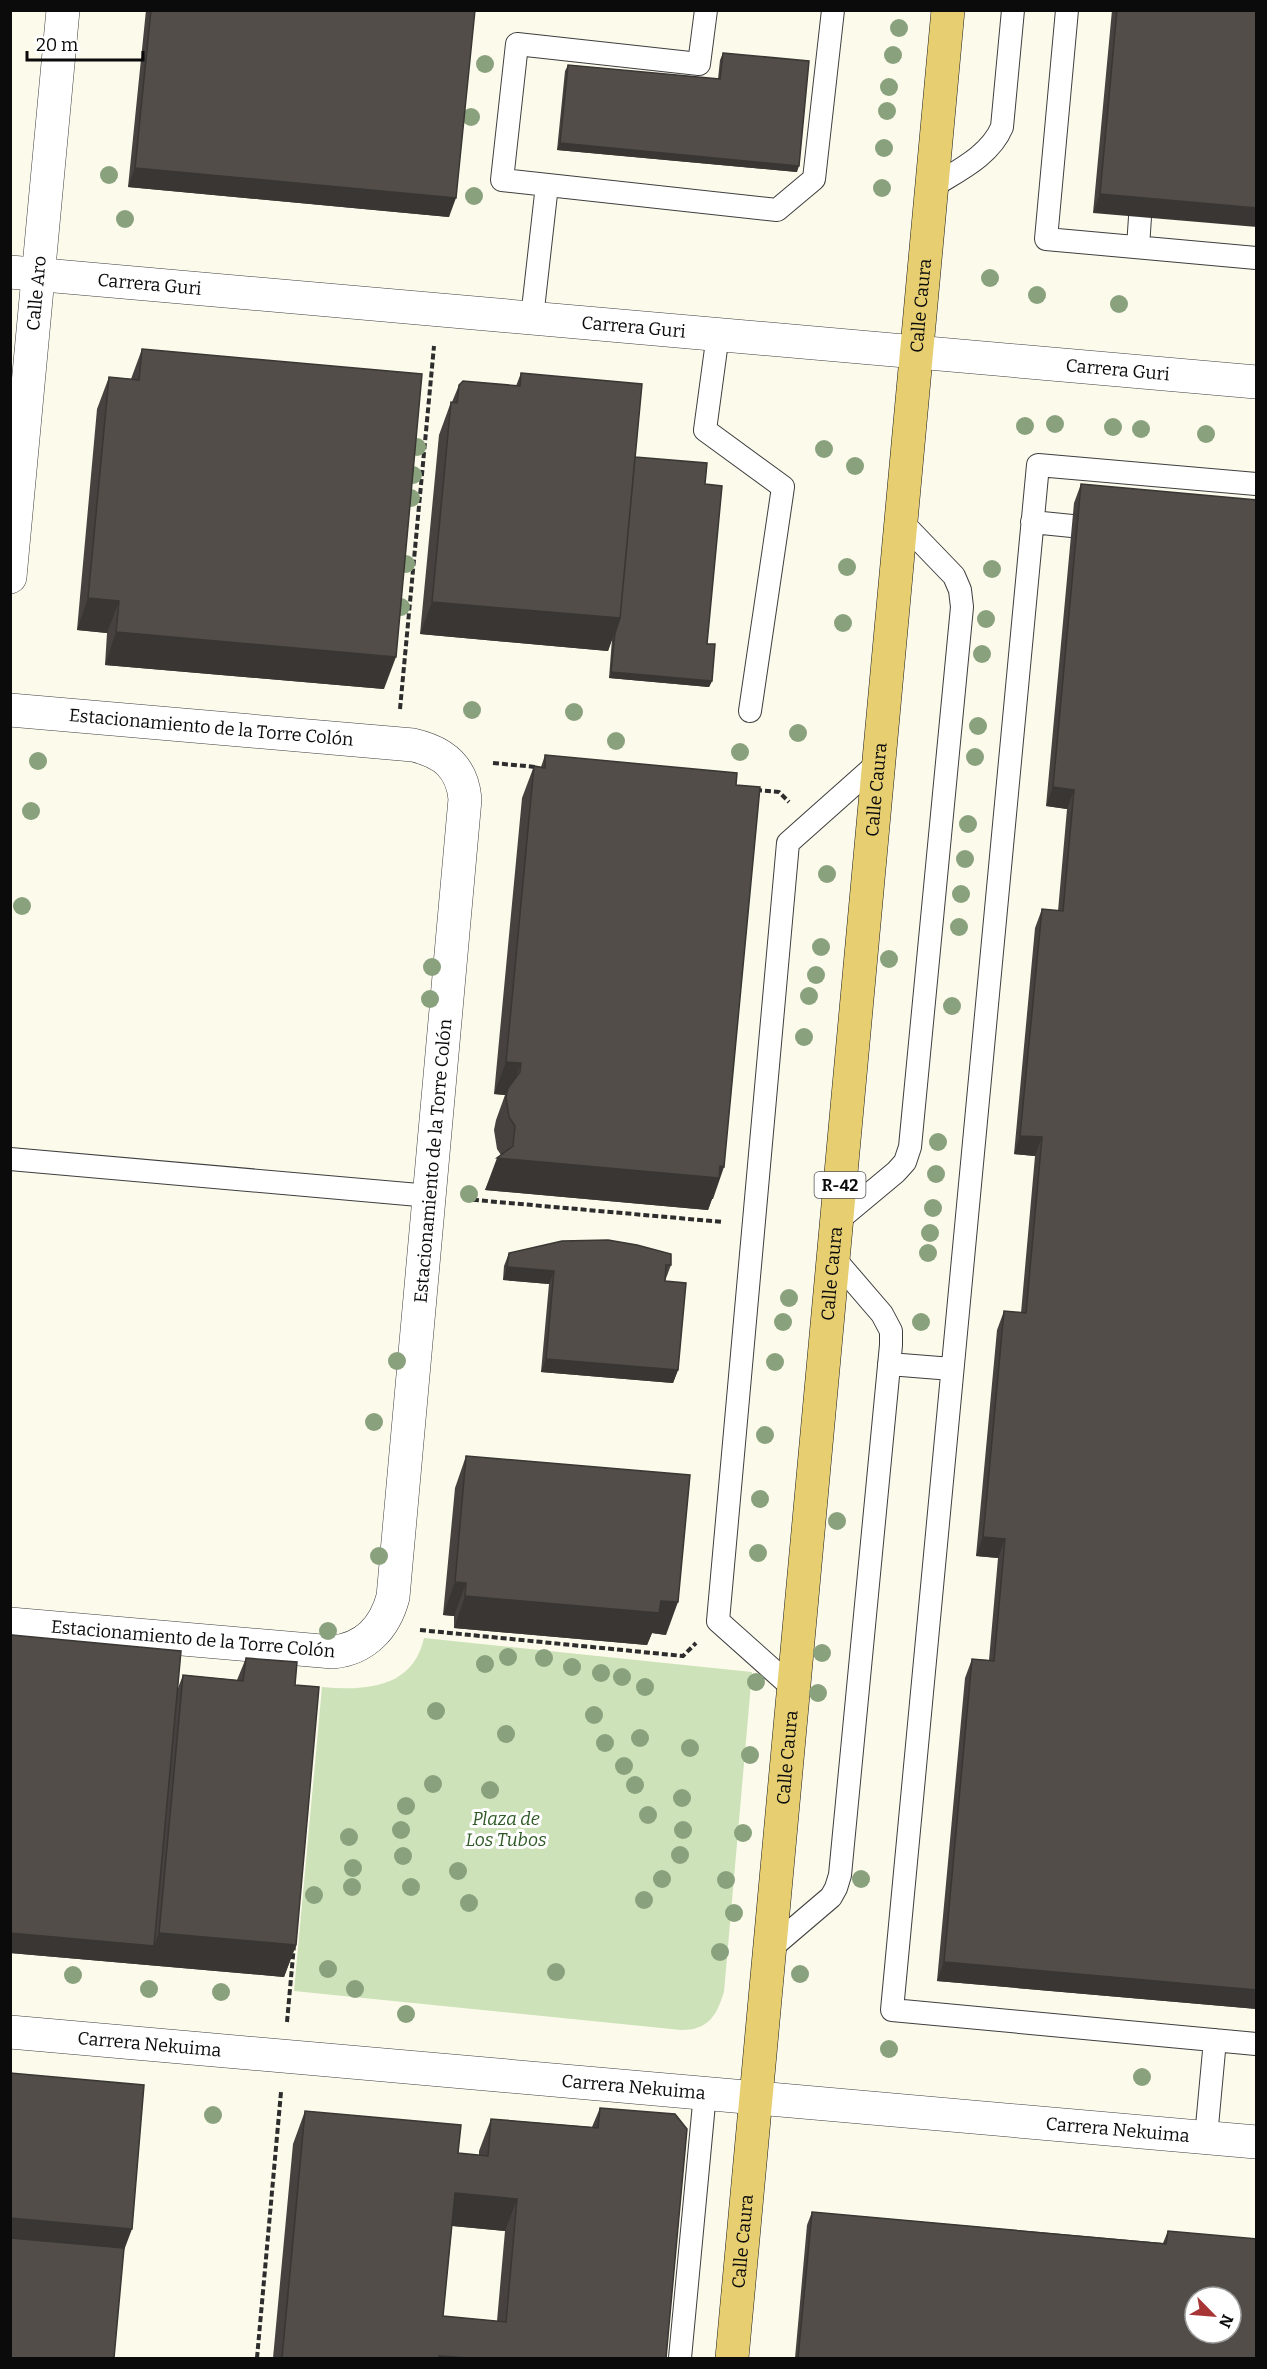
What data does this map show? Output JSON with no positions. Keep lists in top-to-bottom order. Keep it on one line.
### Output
{"streets":{"main road":["Calle Caura","R-42"],"street":["Carrera Guri","Calle Aro","Estacionamiento de la Torre Colón","Carrera Nekuima"]},"crossings":[["Carrera Guri","Calle Aro"],["Carrera Guri","Calle Caura"],["Calle Caura","Carrera Nekuima"]],"parks":["Plaza de Los Tubos"],"scale_bar":"20 m","north":"bottom right"}
